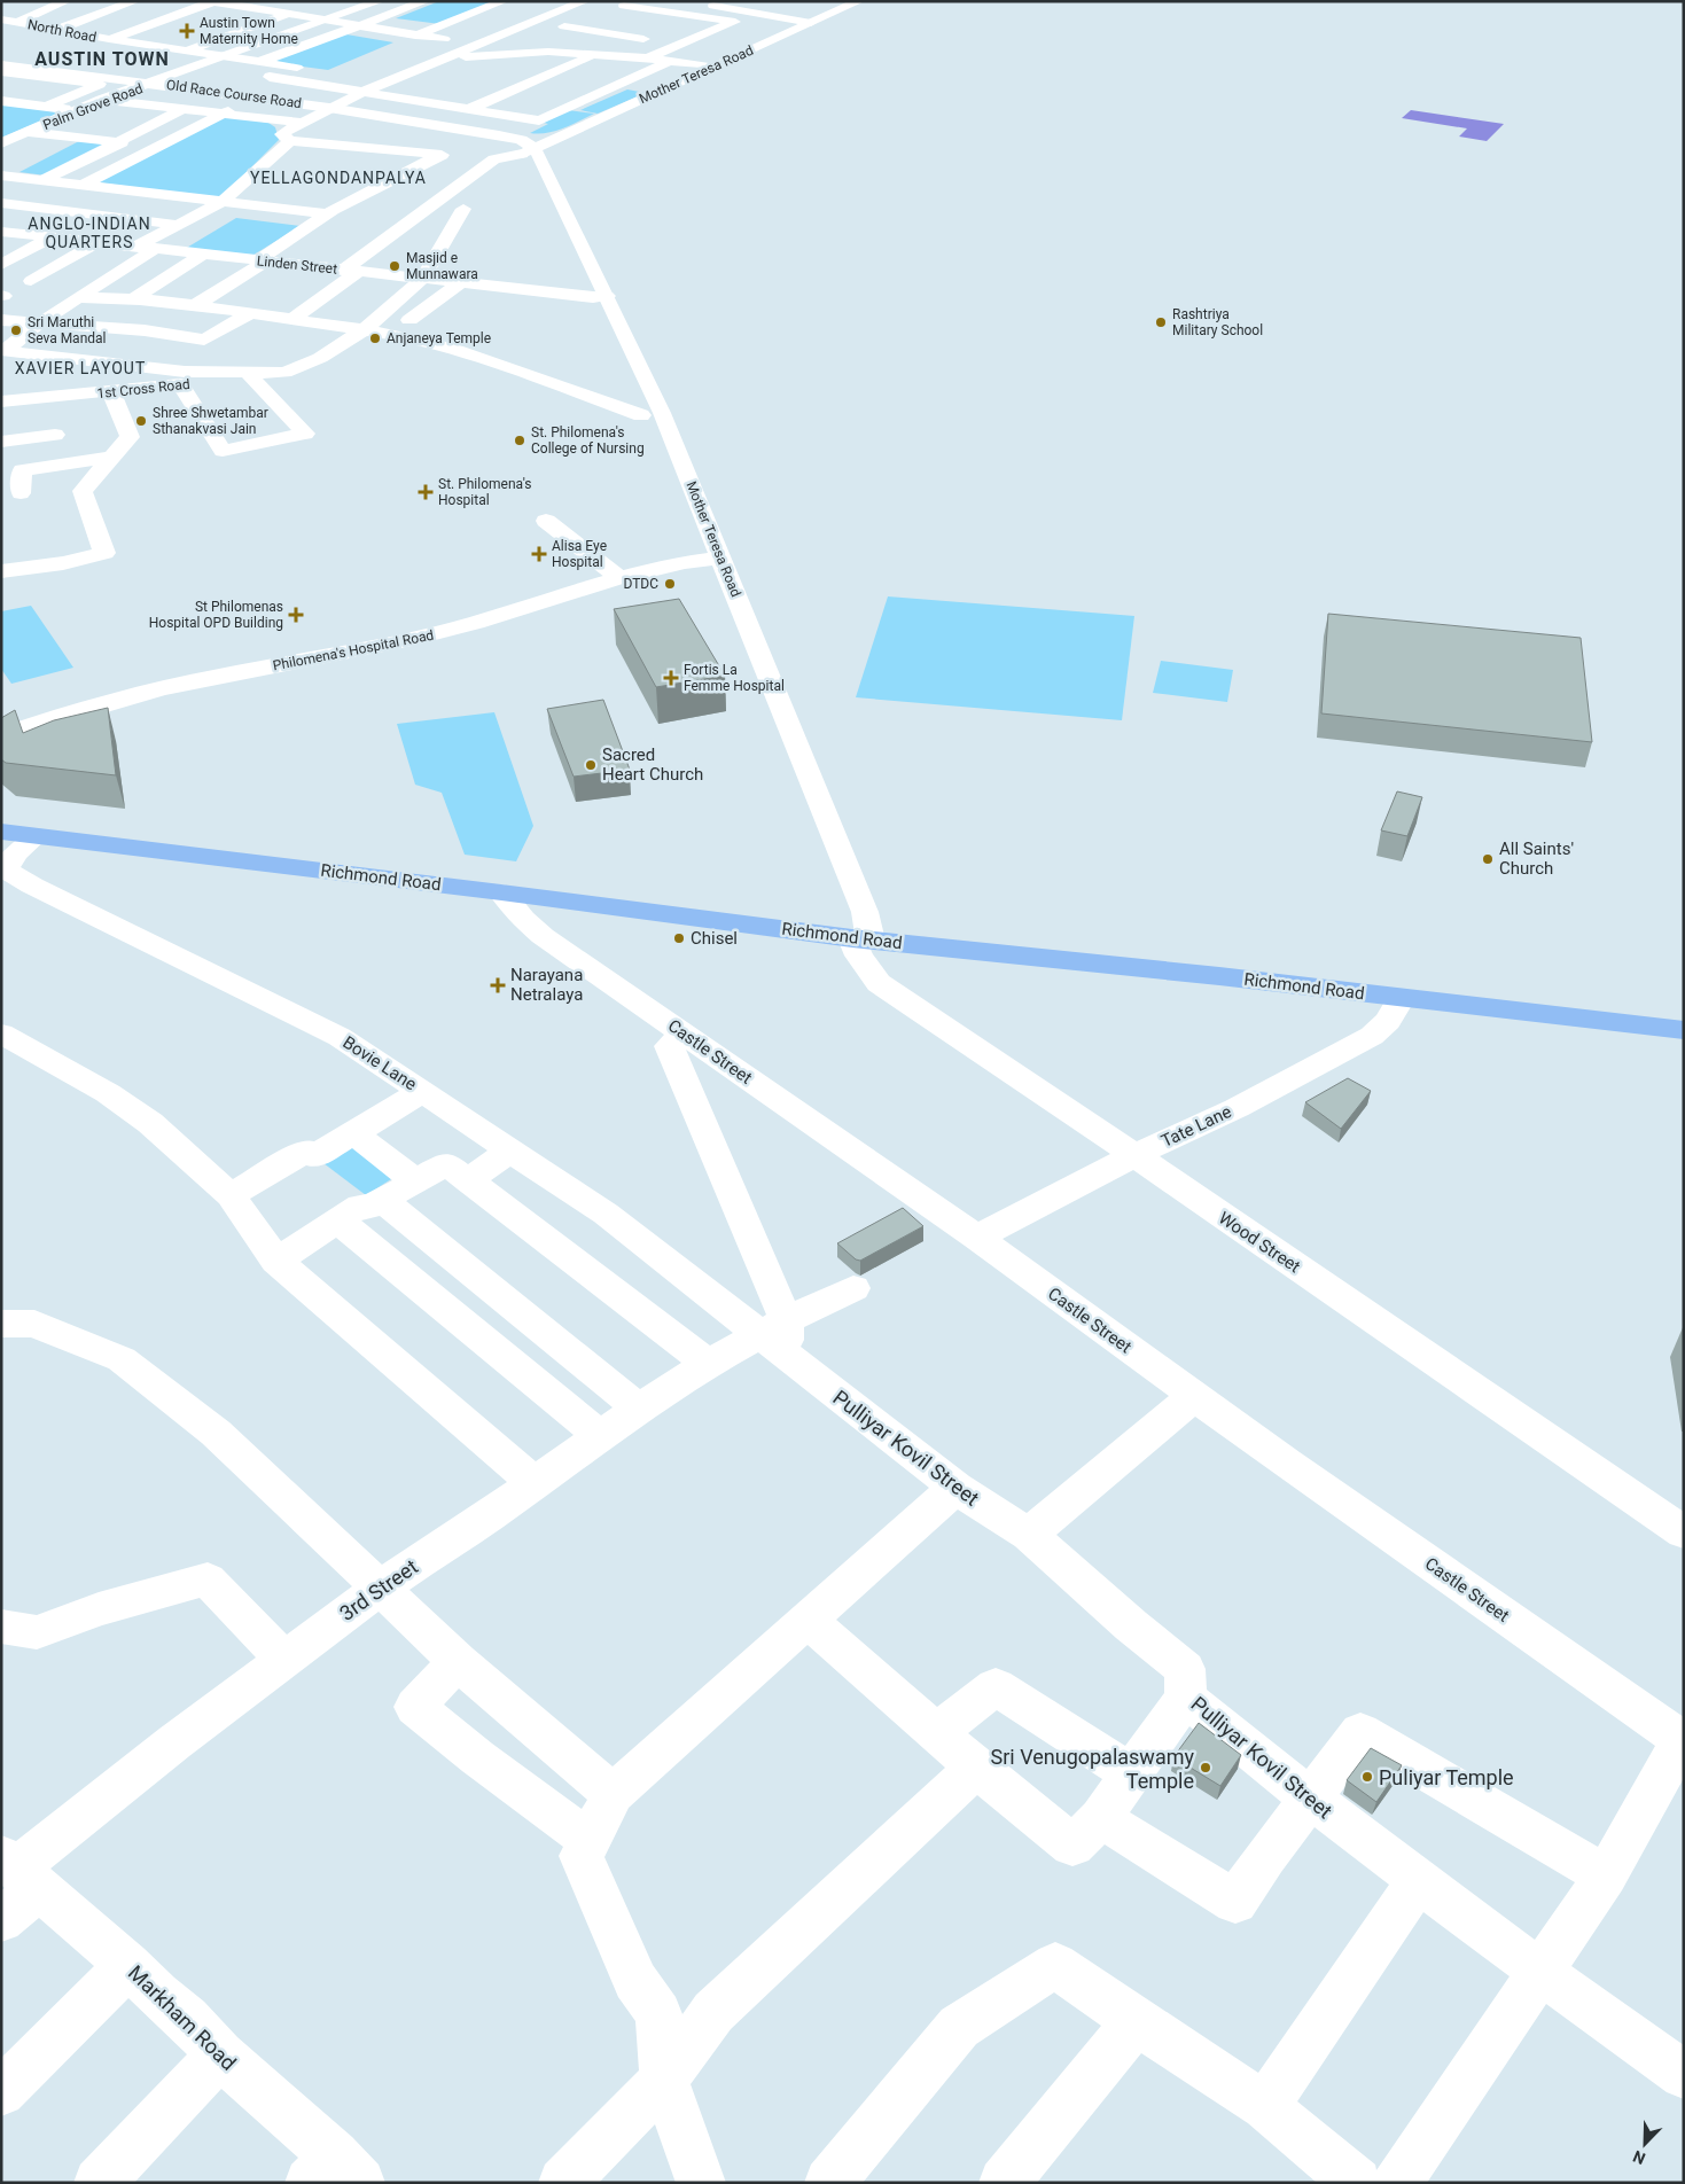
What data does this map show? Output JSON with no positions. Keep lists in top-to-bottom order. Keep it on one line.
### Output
{"streets":{"main road":["Richmond Road"],"street":["North Road","Mother Teresa Road","Old Race Course Road","Palm Grove Road","Linden Street","1st Cross Road","Philomena's Hospital Road","Castle Street","Bovie Lane","Tate Lane","Wood Street","Pulliyar Kovil Street","3rd Street","Markham Road"]},"crossings":[["North Road","Palm Grove Road"],["Mother Teresa Road","Old Race Course Road"],["Mother Teresa Road","Linden Street"],["Mother Teresa Road","Philomena's Hospital Road"],["Mother Teresa Road","Richmond Road"],["Mother Teresa Road","Wood Street"],["Old Race Course Road","Palm Grove Road"],["Richmond Road","Castle Street"],["Richmond Road","Bovie Lane"],["Richmond Road","Tate Lane"],["Richmond Road","Wood Street"],["Castle Street","Tate Lane"],["Bovie Lane","Pulliyar Kovil Street"],["Bovie Lane","3rd Street"],["Tate Lane","Wood Street"],["Pulliyar Kovil Street","3rd Street"],["3rd Street","Markham Road"]],"districts":["AUSTIN TOWN","YELLAGONDANPALYA","ANGLO-INDIAN QUARTERS","XAVIER LAYOUT"],"places":{"health":["Austin Town Maternity Home","St. Philomena's Hospital","Alisa Eye Hospital","St Philomenas Hospital OPD Building","Fortis La Femme Hospital","Narayana Netralaya"],"other":["Masjid e Munnawara","Rashtriya Military School","Sri Maruthi Seva Mandal","Anjaneya Temple","Shree Shwetambar Sthanakvasi Jain","St. Philomena's College of Nursing","DTDC","Sacred Heart Church","All Saints' Church","Chisel","Sri Venugopalaswamy Temple","Puliyar Temple"]},"north":"bottom left"}
